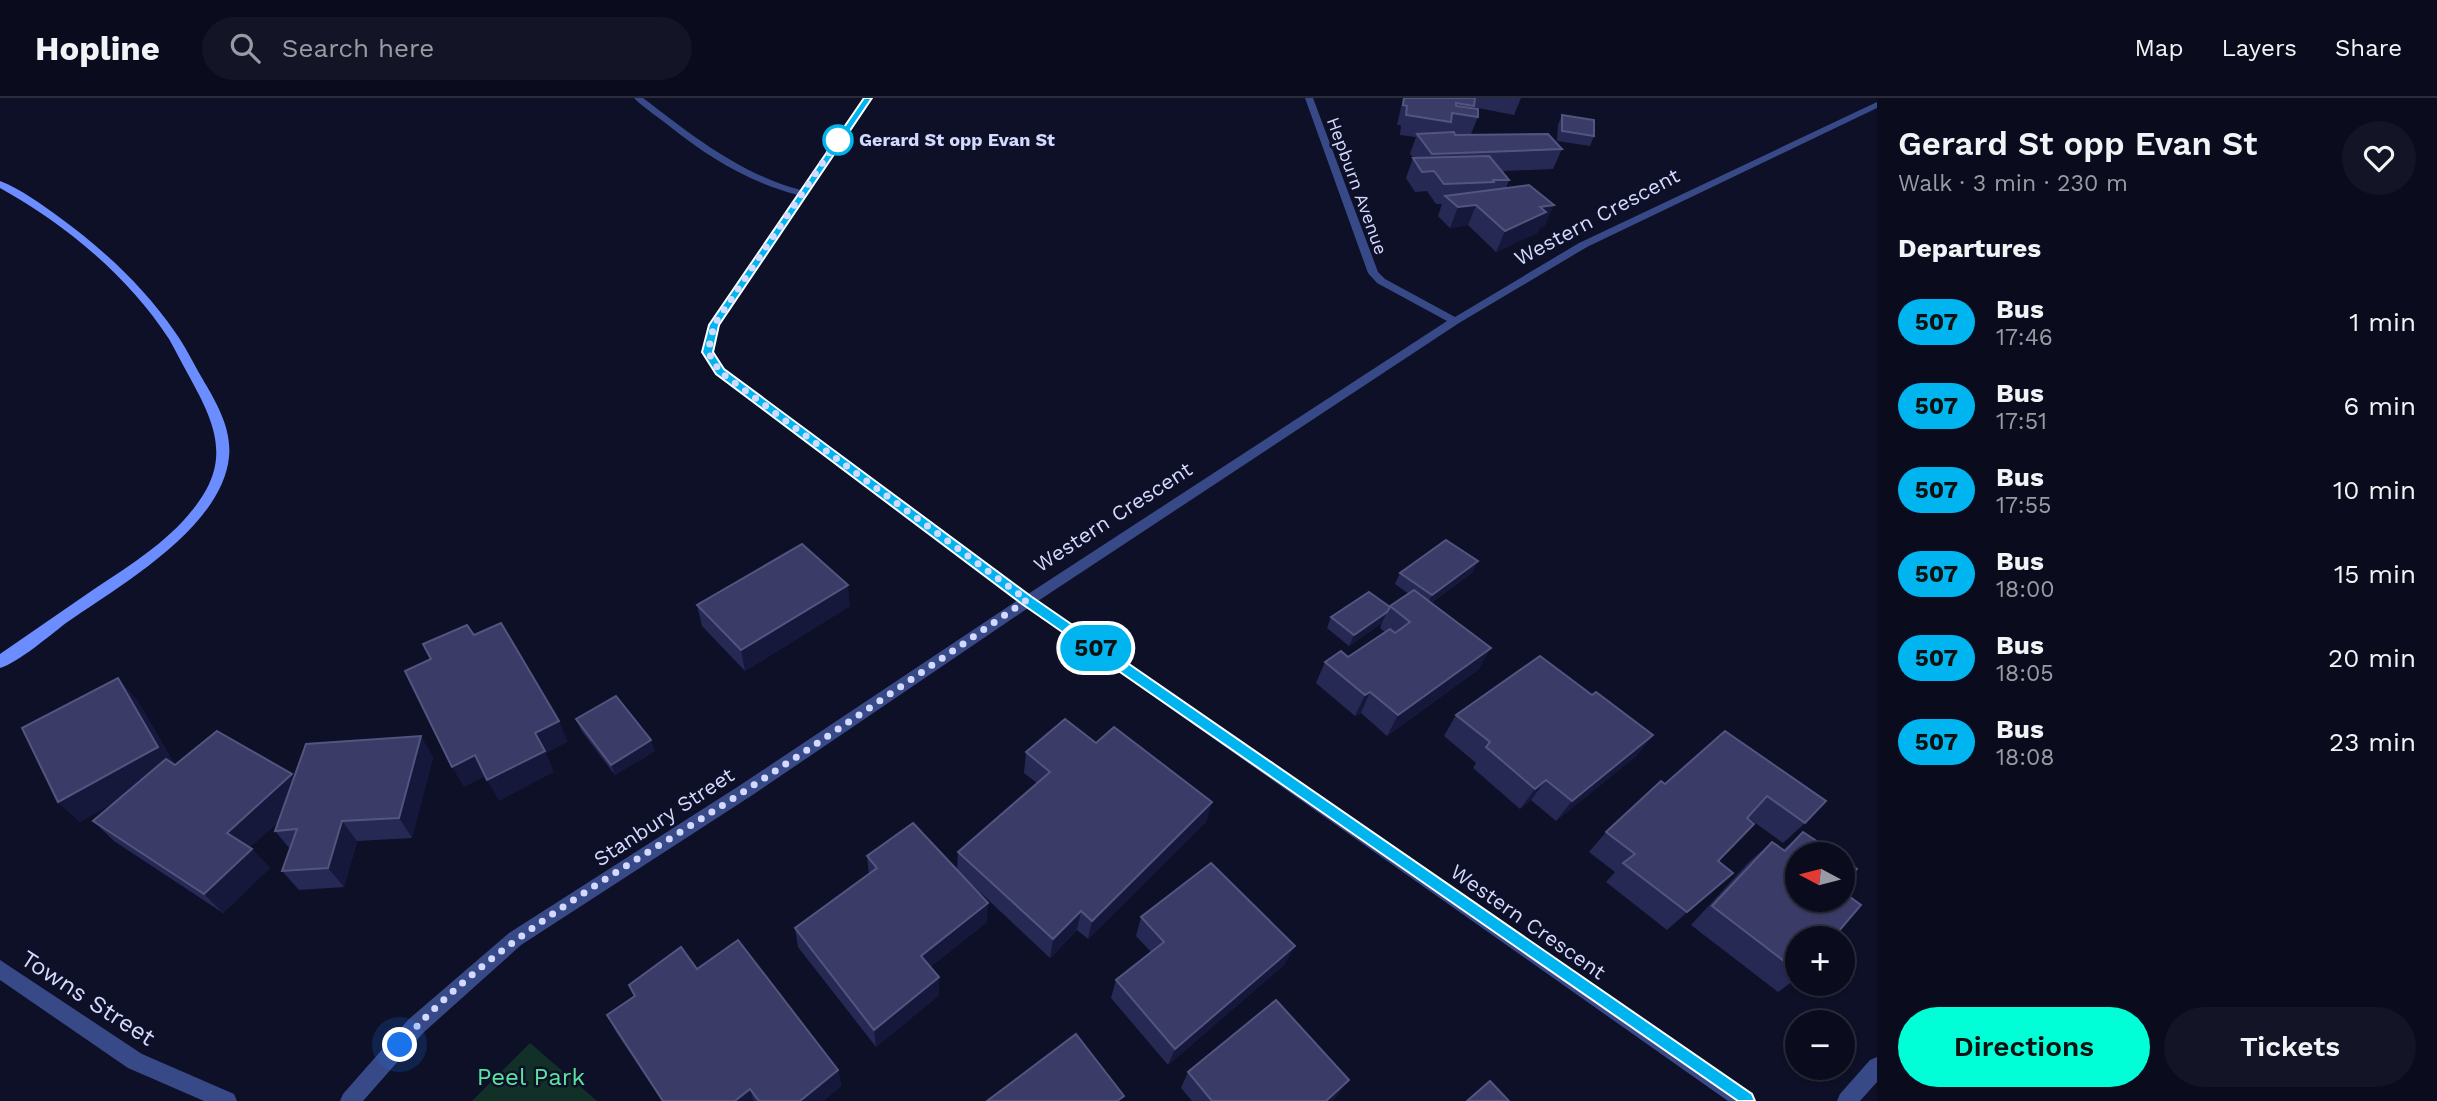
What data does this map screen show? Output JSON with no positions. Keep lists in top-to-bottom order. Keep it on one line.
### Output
{"streets":{"street":["Hepburn Avenue","Western Crescent","Stanbury Street","Towns Street"]},"crossings":[["Hepburn Avenue","Western Crescent"],["Western Crescent","Stanbury Street"]],"parks":["Peel Park"],"places":["Gerard St opp Evan St"],"lines":["bus line 507"],"north":"left","page":{"header":"Hopline","search":"Search here","nav":["Map","Layers","Share"],"on_map":"507","heading":[["Gerard St opp Evan St","Walk · 3 min · 230 m"],"Departures"],"list":[{"mark":"507","name":"Bus","note":"17:46","value":"1 min"},{"mark":"507","name":"Bus","note":"17:51","value":"6 min"},{"mark":"507","name":"Bus","note":"17:55","value":"10 min"},{"mark":"507","name":"Bus","note":"18:00","value":"15 min"},{"mark":"507","name":"Bus","note":"18:05","value":"20 min"},{"mark":"507","name":"Bus","note":"18:08","value":"23 min"}],"map_buttons":["+","−"],"buttons":["Directions","Tickets"]}}
